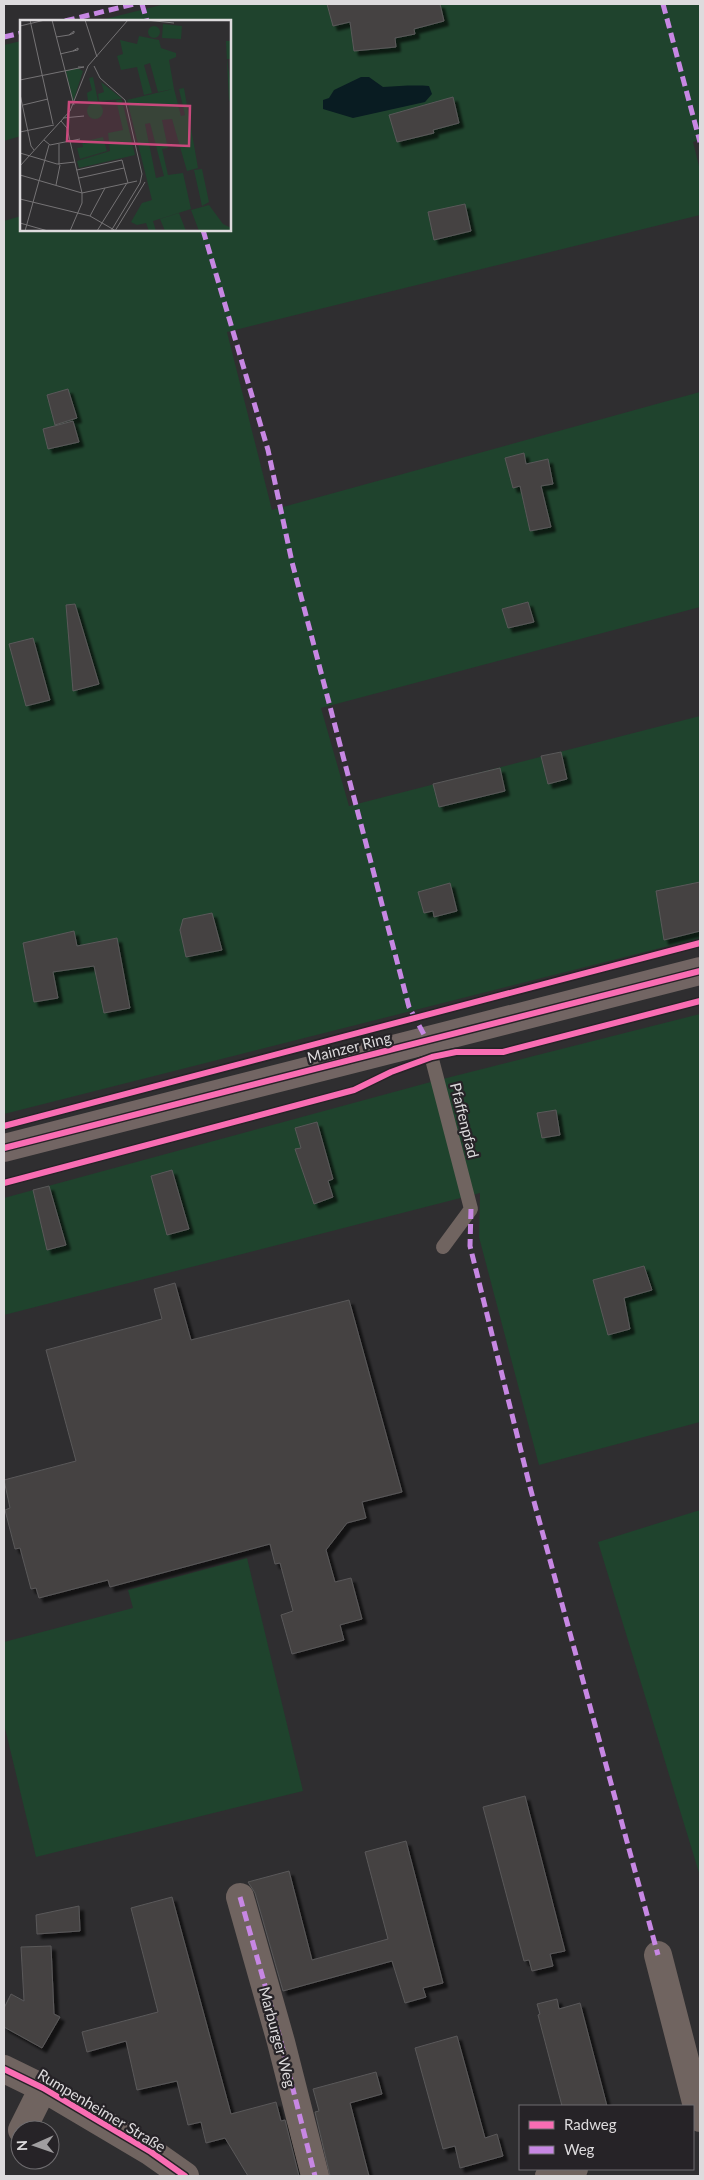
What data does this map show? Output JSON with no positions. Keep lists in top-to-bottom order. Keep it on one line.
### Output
{"streets":{"street":["Mainzer Ring","Marburger Weg","Rumpenheimer Straße"],"lane":["Pfaffenpfad"]},"crossings":[["Mainzer Ring","Pfaffenpfad"]],"legend":["Radweg","Weg"],"north":"left"}
